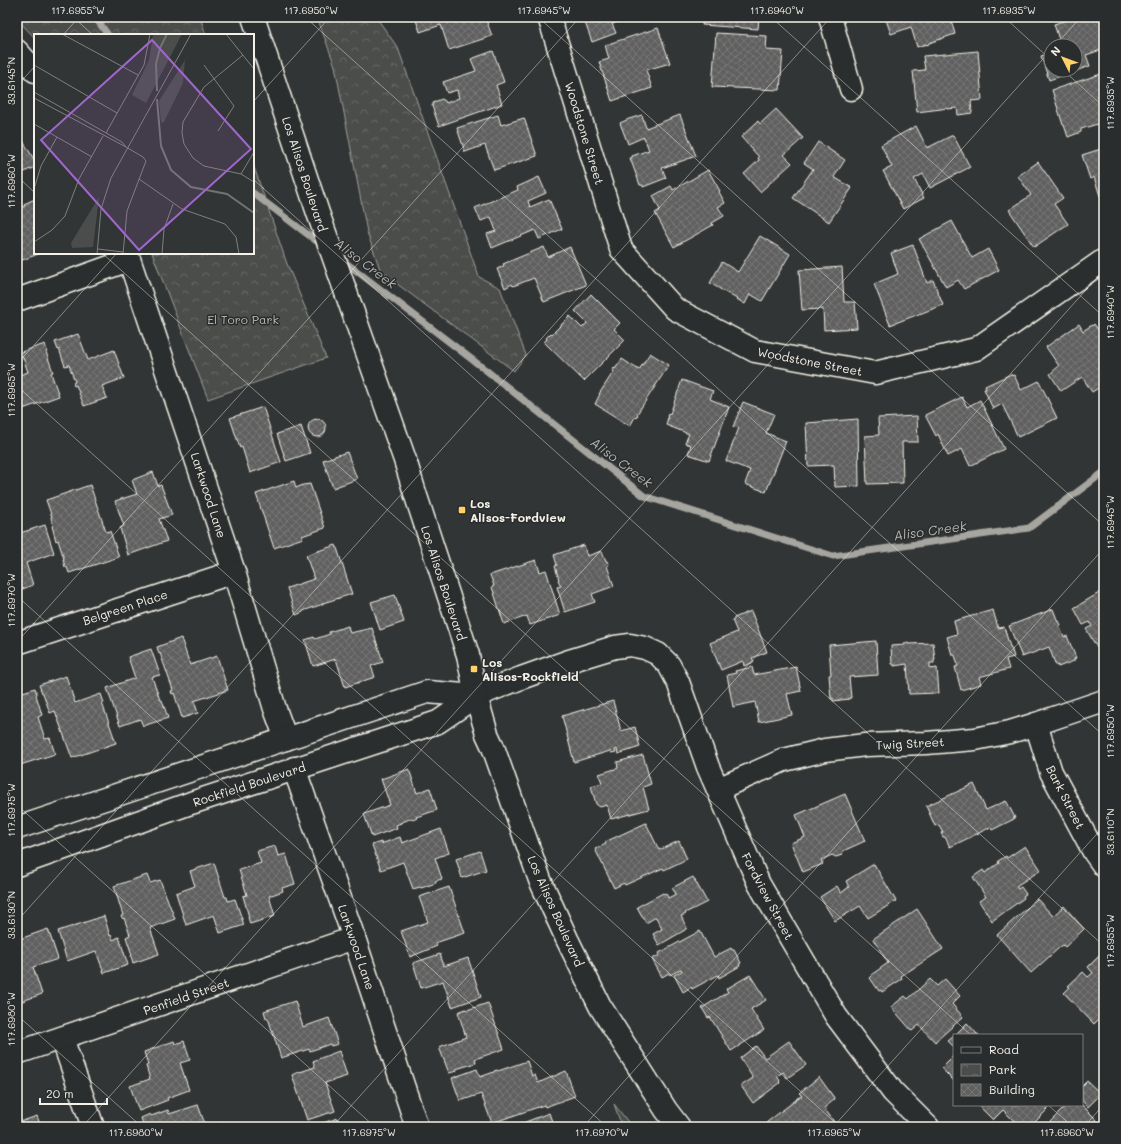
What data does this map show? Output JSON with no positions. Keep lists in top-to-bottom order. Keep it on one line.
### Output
{"streets":{"street":["Woodstone Street","Los Alisos Boulevard","Larkwood Lane","Belgreen Place","Twig Street","Rockfield Boulevard","Bark Street","Fordview Street","Penfield Street"]},"crossings":[["Los Alisos Boulevard","Rockfield Boulevard"],["Larkwood Lane","Belgreen Place"],["Larkwood Lane","Rockfield Boulevard"],["Larkwood Lane","Penfield Street"],["Twig Street","Bark Street"],["Twig Street","Fordview Street"],["Rockfield Boulevard","Fordview Street"]],"water":["Aliso Creek"],"parks":["El Toro Park"],"places":{"transit":["Los Alisos-Fordview","Los Alisos-Rockfield"]},"legend":["Road","Park","Building"],"scale_bar":"20 m","north":"top left","coordinates":["117.6955°W","117.6950°W","117.6945°W","117.6940°W","117.6935°W","33.6145°N","117.6960°W","117.6965°W","117.6970°W","117.6975°W","33.6110°N","33.6130°N","117.6980°W"]}
